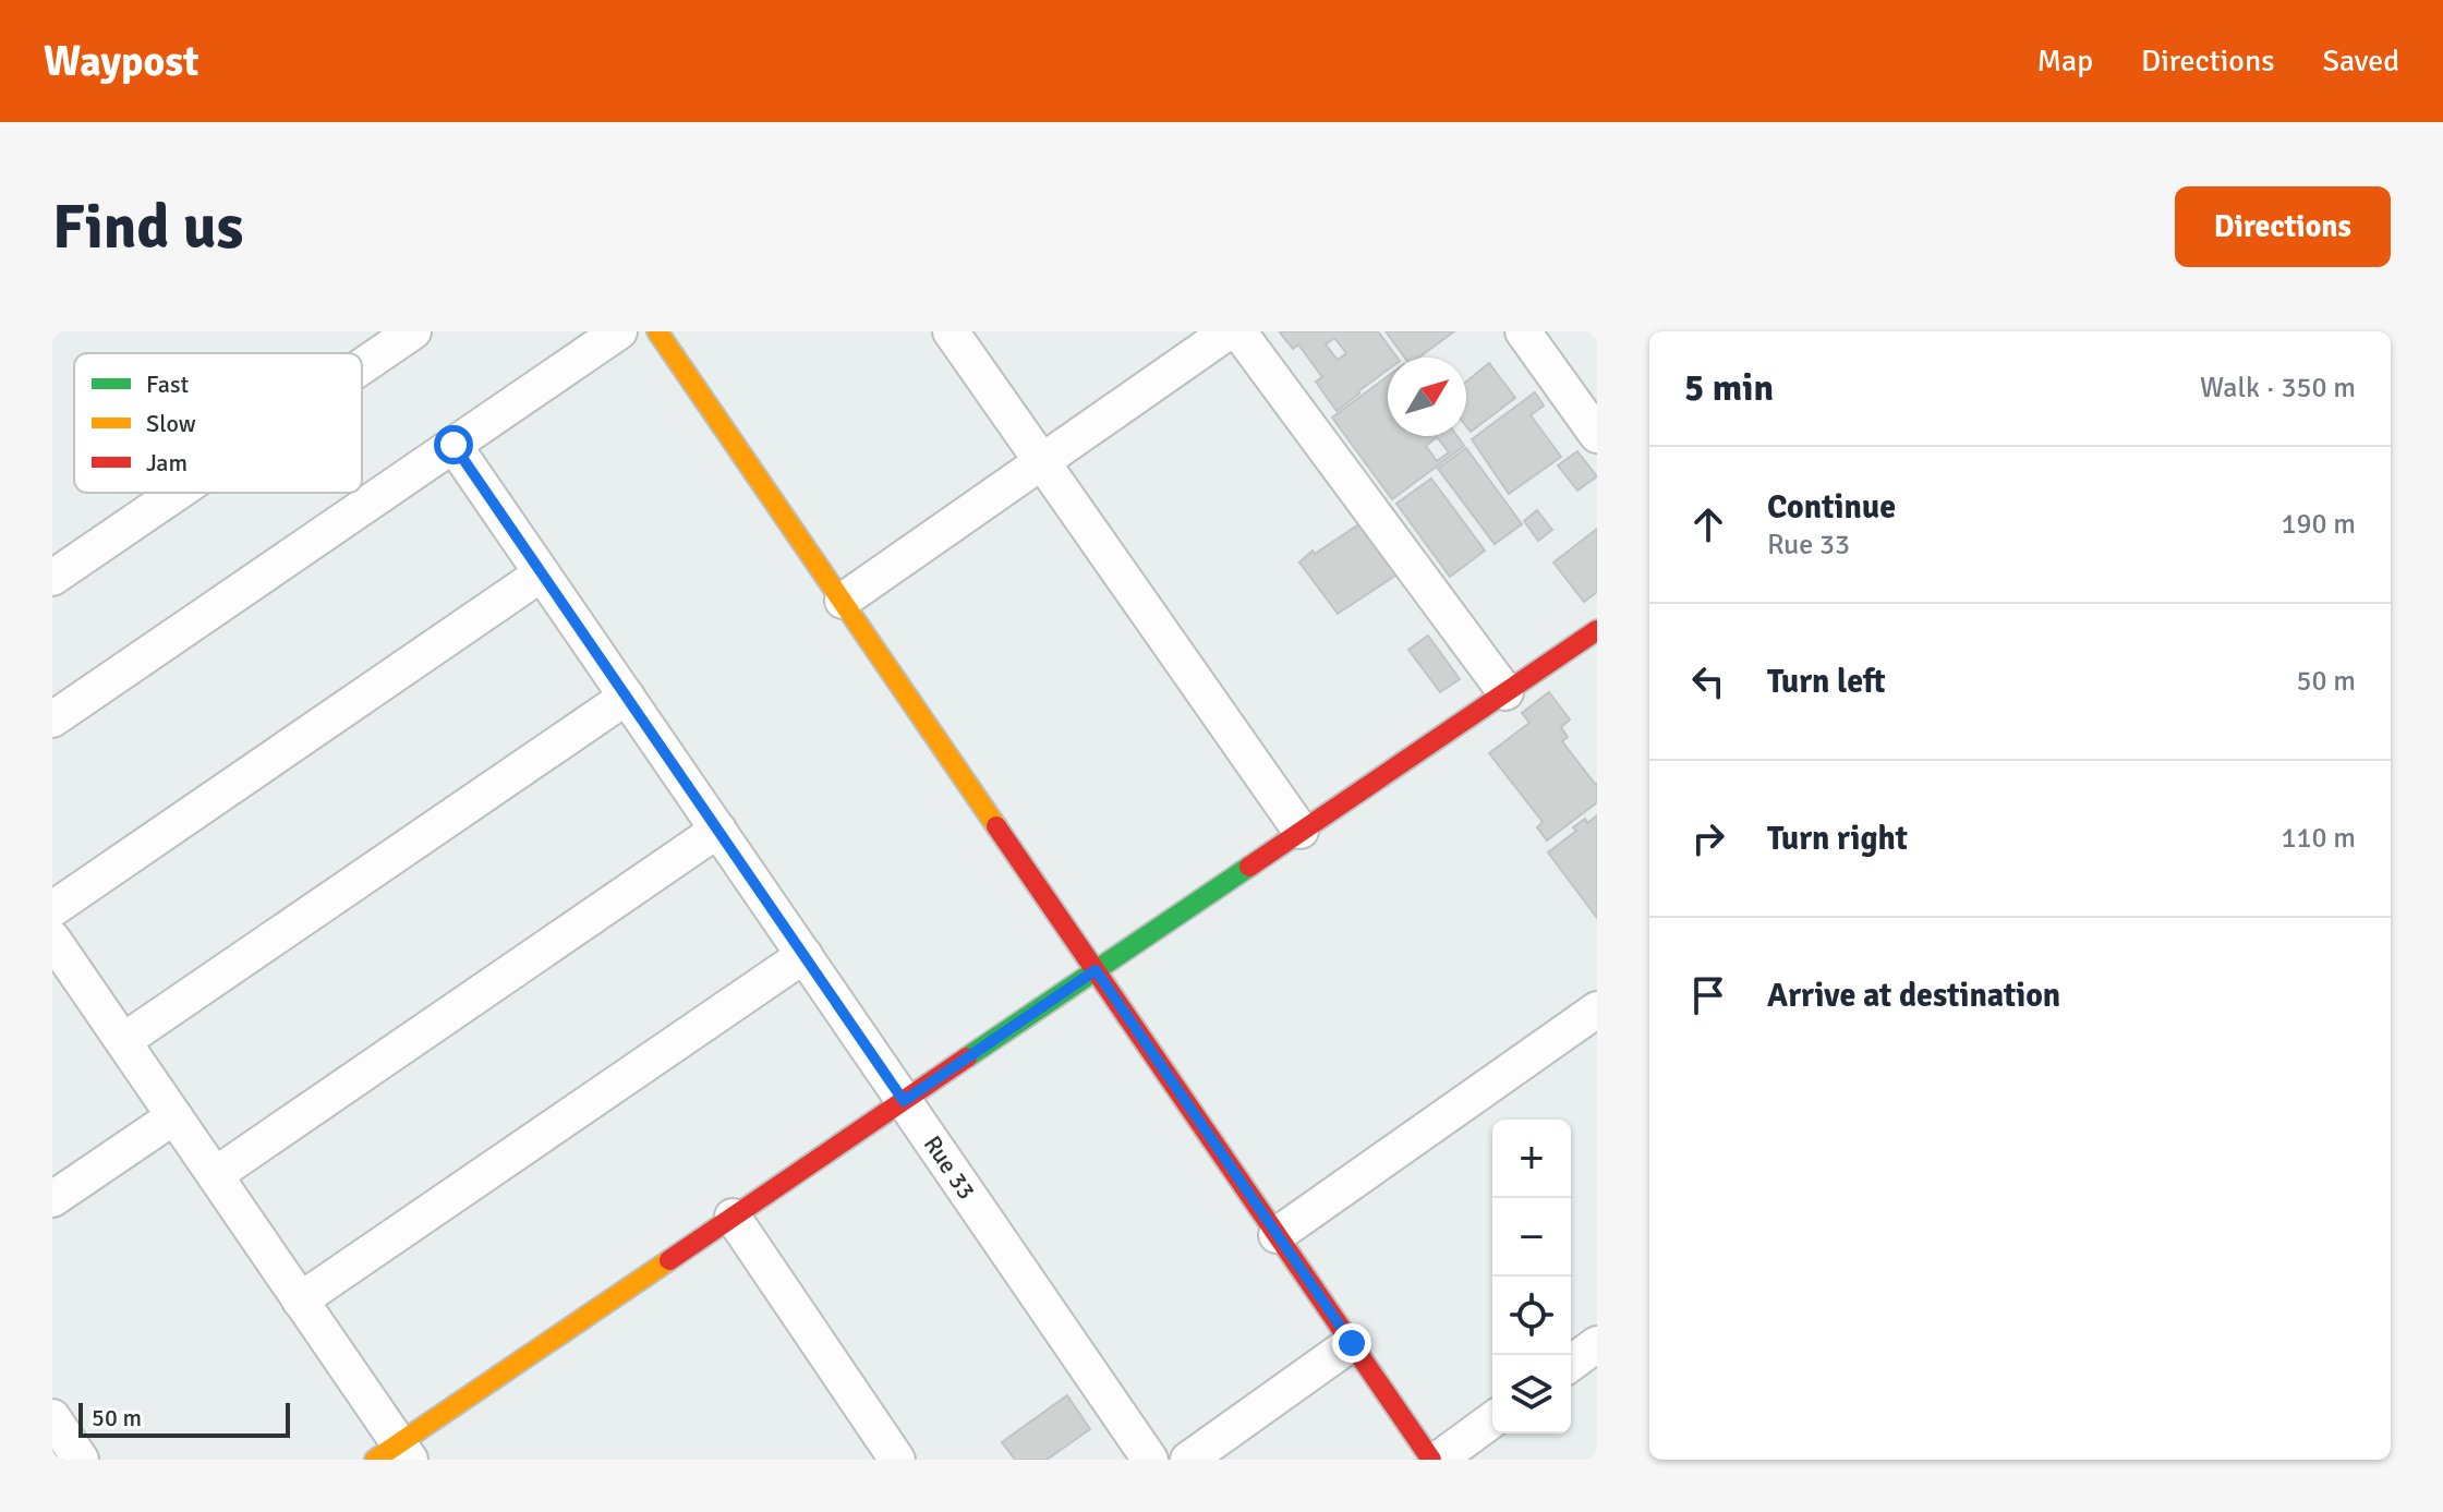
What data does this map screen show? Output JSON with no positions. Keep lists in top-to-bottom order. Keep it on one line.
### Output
{"streets":{"street":["Rue 33"]},"legend":["Fast","Slow","Jam"],"scale_bar":"50 m","north":"top right","page":{"header":"Waypost","nav":["Map","Directions","Saved"],"buttons":"Directions","title":"Find us","heading":["5 min","Walk · 350 m"],"list":[["Continue","Rue 33","190 m"],["Turn left","50 m"],["Turn right","110 m"],"Arrive at destination"],"map_buttons":["+","−"],"scale":"50 m"}}
